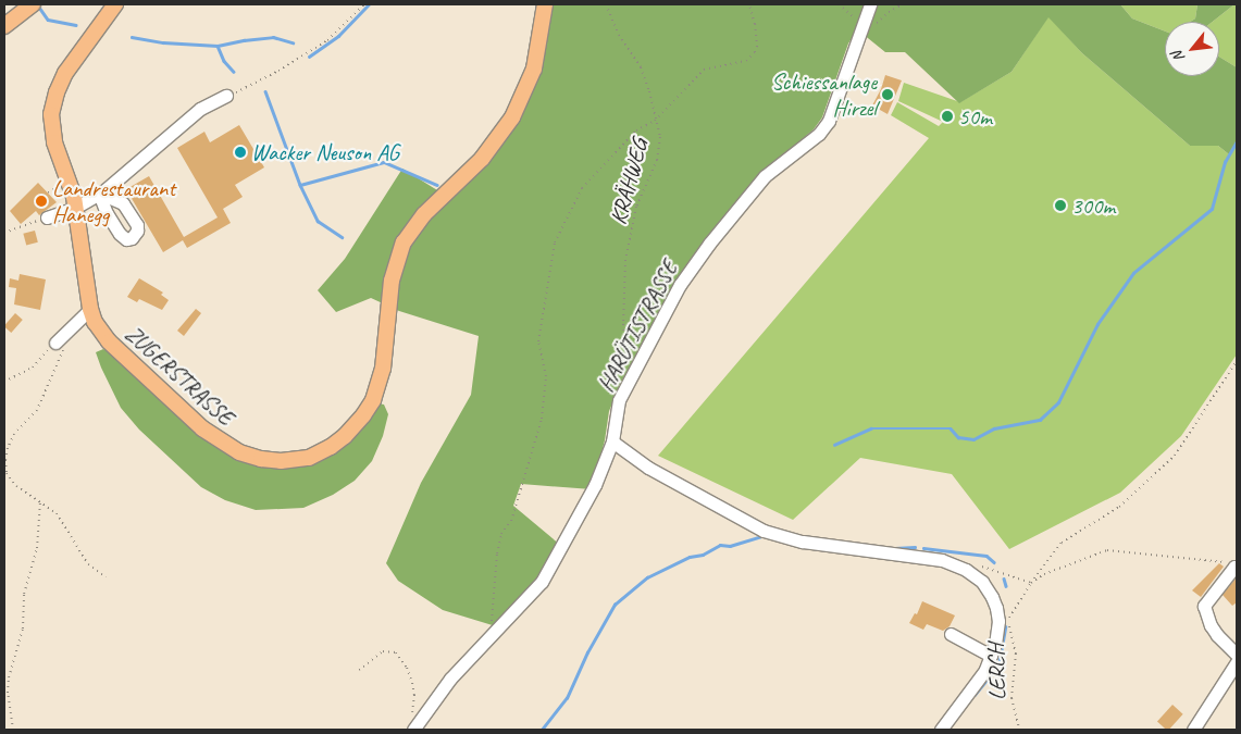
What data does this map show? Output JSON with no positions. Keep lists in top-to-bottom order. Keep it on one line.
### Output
{"streets":{"main road":["ZUGERSTRASSE"],"street":["HARÜTISTRASSE"],"path":["KRÄHWEG","LERCH"]},"crossings":[["KRÄHWEG","HARÜTISTRASSE"]],"places":["Schiessanlage Hirzel","50m","Wacker Neuson AG","Landrestaurant Hanegg","300m"],"north":"bottom left"}
